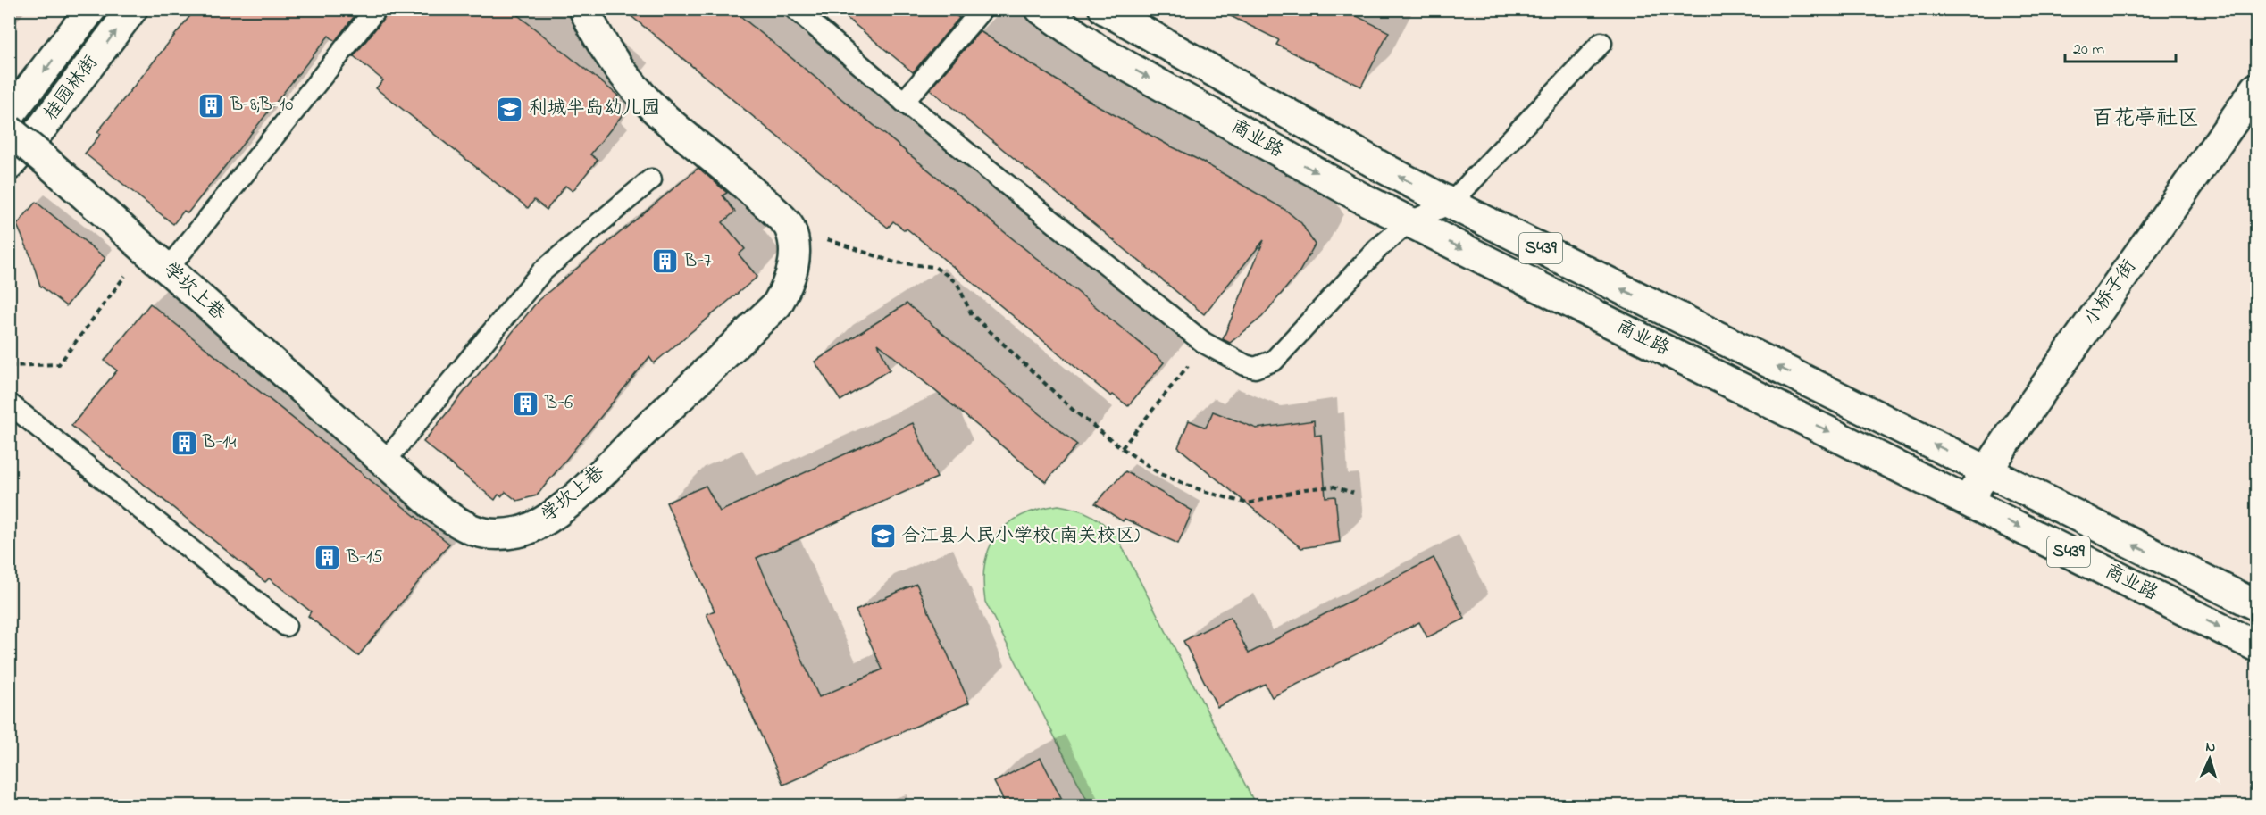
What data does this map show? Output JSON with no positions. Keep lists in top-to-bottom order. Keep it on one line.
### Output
{"streets":{"main road":["桂园林街","商业路","S439","学坎上巷","小桥子街"]},"crossings":[["商业路","小桥子街"]],"districts":["百花亭社区"],"places":{"building":["B-8;B-10","B-7","B-6","B-14","B-15"],"school or university":["利城半岛幼儿园","合江县人民小学校(南关校区)"]},"scale_bar":"20 m","north":"top"}
